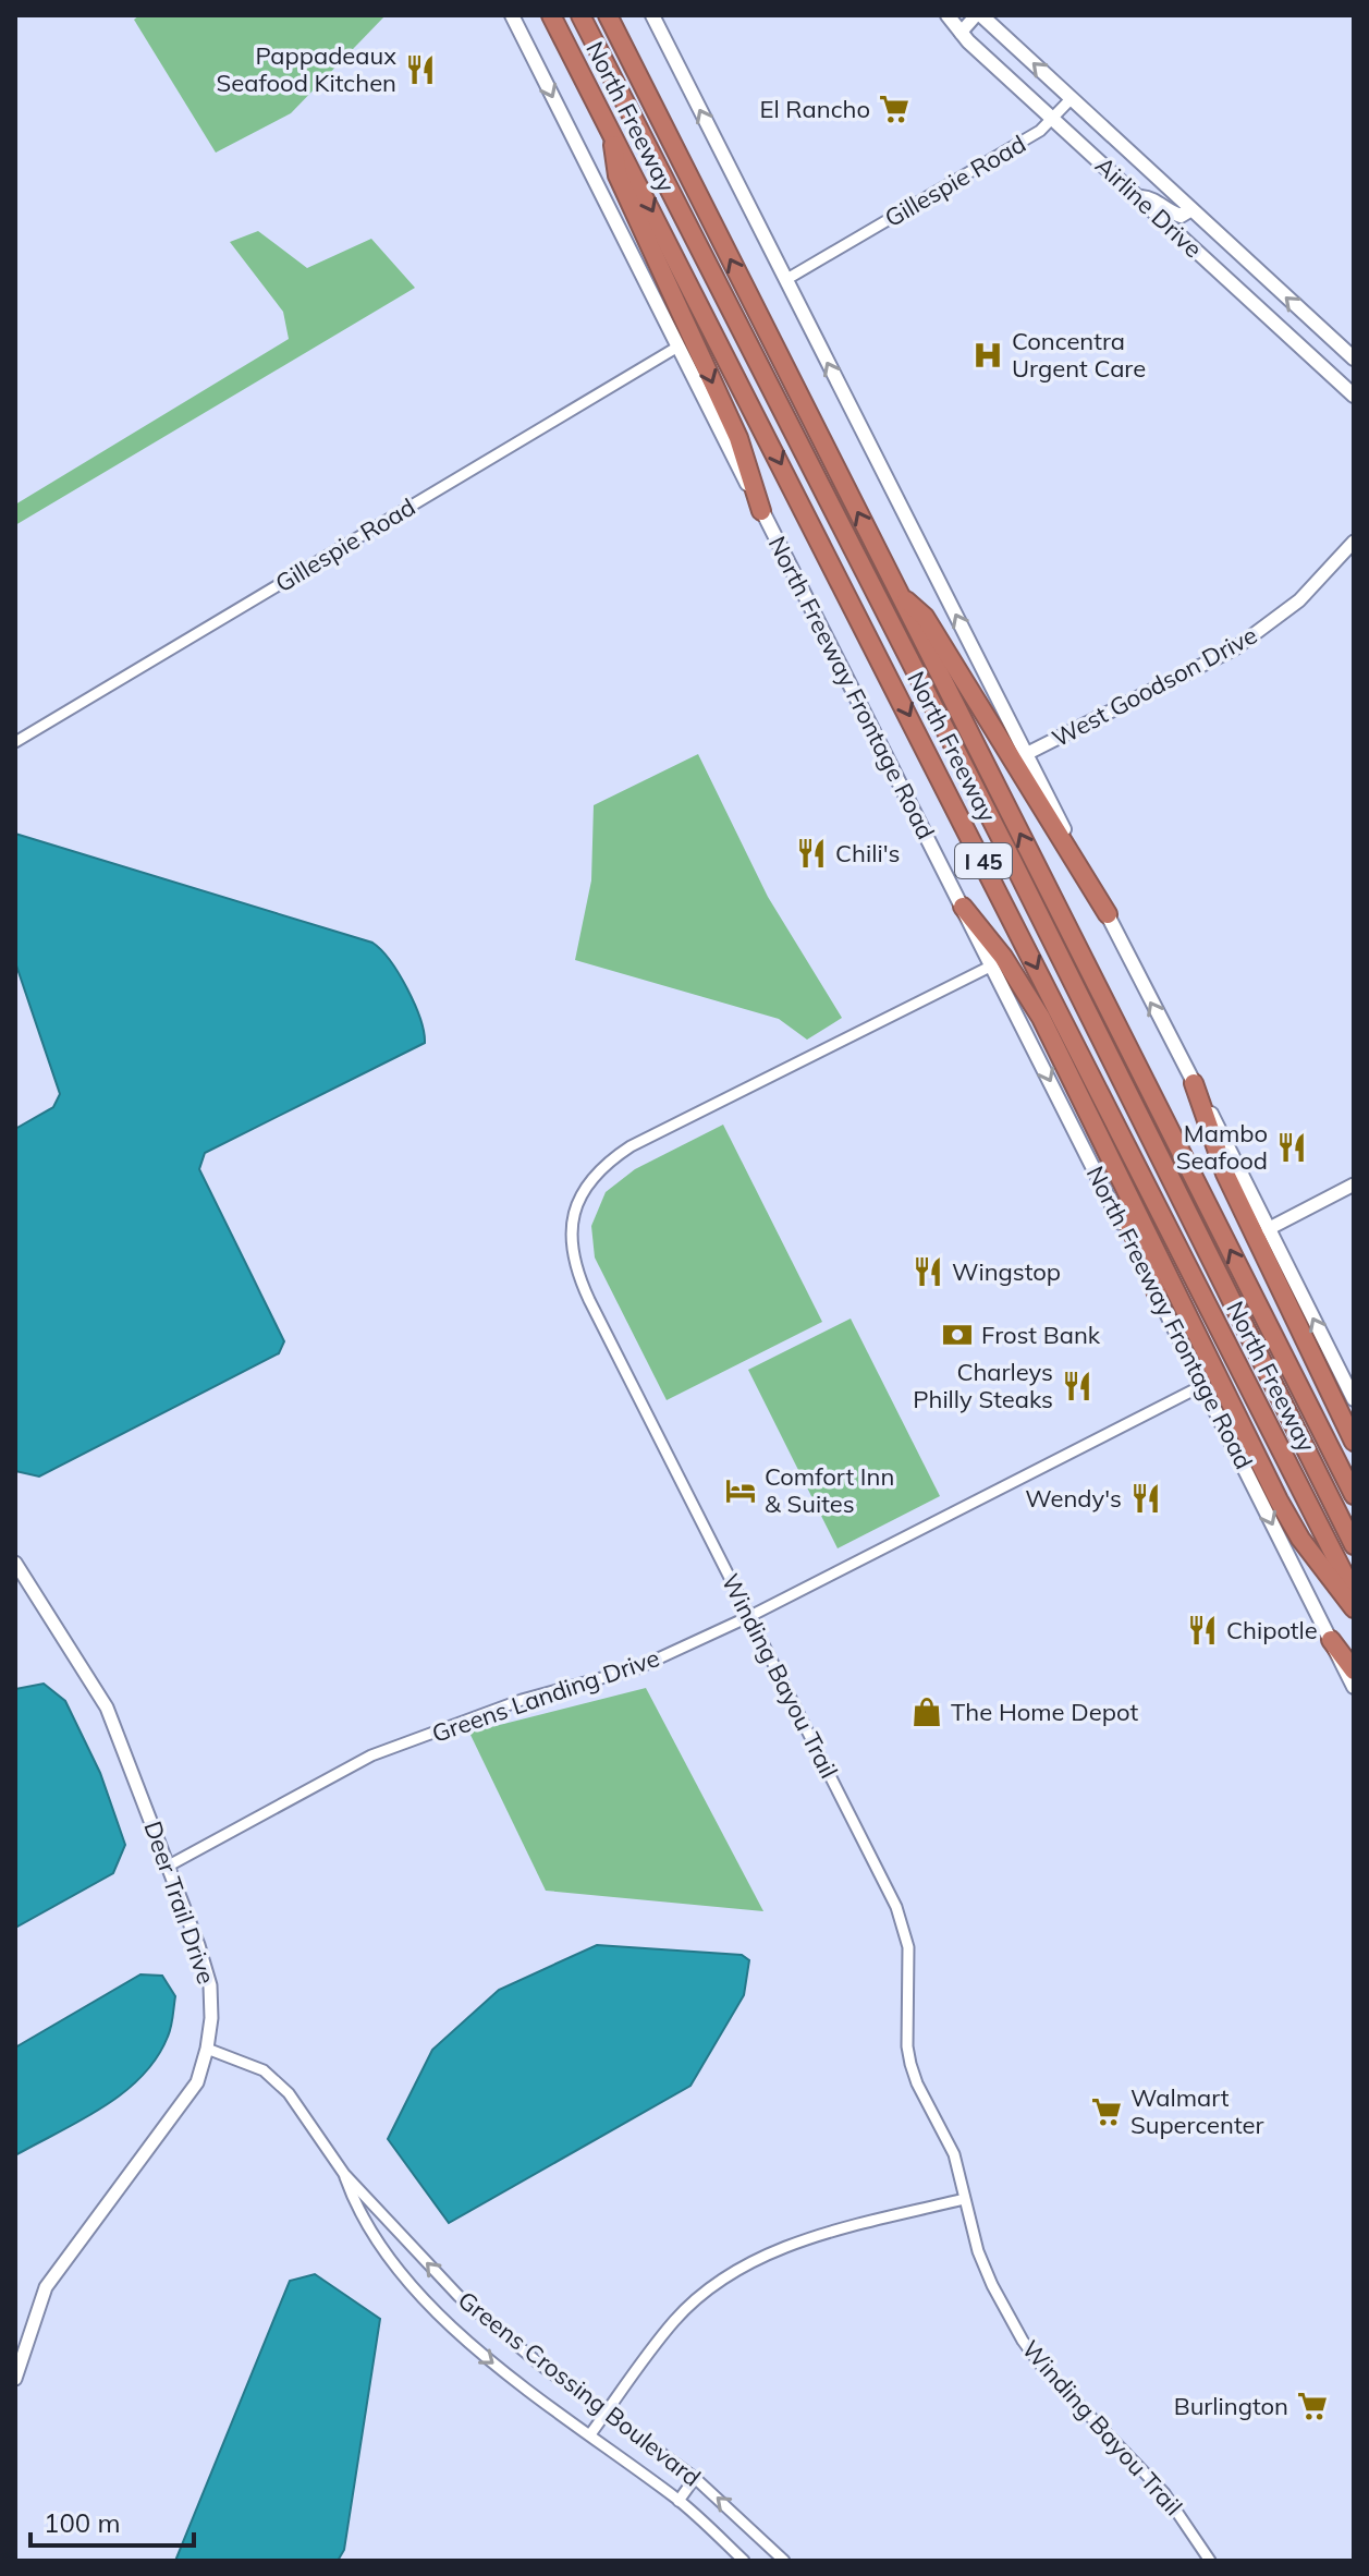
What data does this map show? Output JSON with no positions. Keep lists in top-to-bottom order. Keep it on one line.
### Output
{"streets":{"highway":["North Freeway","I 45"],"main road":["Airline Drive","North Freeway Frontage Road"],"street":["Gillespie Road","West Goodson Drive","Winding Bayou Trail","Greens Landing Drive","Deer Trail Drive","Greens Crossing Boulevard"]},"crossings":[["Gillespie Road","Airline Drive"],["Gillespie Road","North Freeway Frontage Road"],["North Freeway Frontage Road","Winding Bayou Trail"],["North Freeway Frontage Road","Greens Landing Drive"],["Winding Bayou Trail","Greens Landing Drive"],["Greens Landing Drive","Deer Trail Drive"],["Deer Trail Drive","Greens Crossing Boulevard"]],"one_way":["North Freeway Frontage Road"],"places":{"restaurant":["Pappadeaux Seafood Kitchen","Chili's","Mambo Seafood","Wingstop","Charleys Philly Steaks","Wendy's","Chipotle"],"supermarket":["El Rancho","Walmart Supercenter","Burlington"],"hospital":["Concentra Urgent Care"],"bank":["Frost Bank"],"hotel":["Comfort Inn & Suites"],"shop":["The Home Depot"]},"scale_bar":"100 m"}
